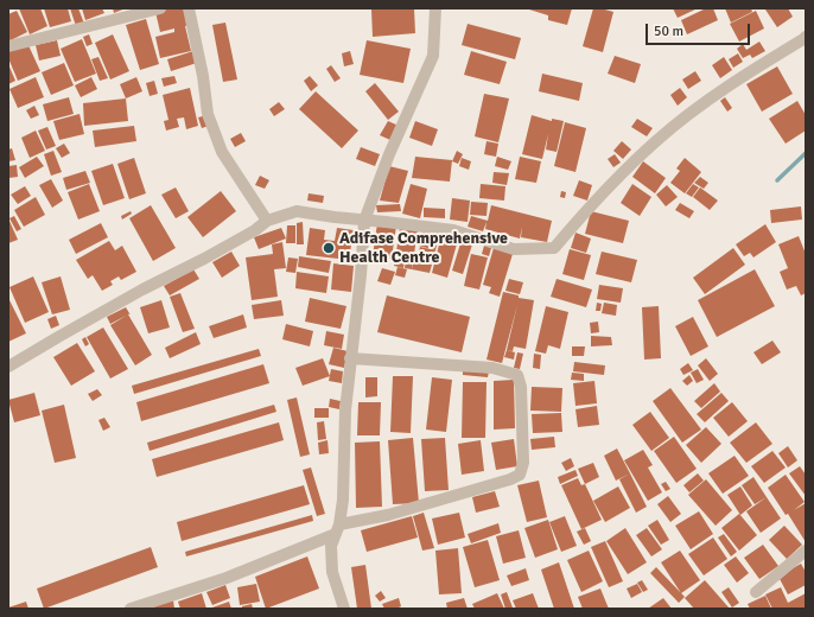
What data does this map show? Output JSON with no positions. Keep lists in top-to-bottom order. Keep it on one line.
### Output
{"places":["Adifase Comprehensive Health Centre"],"scale_bar":"50 m"}
